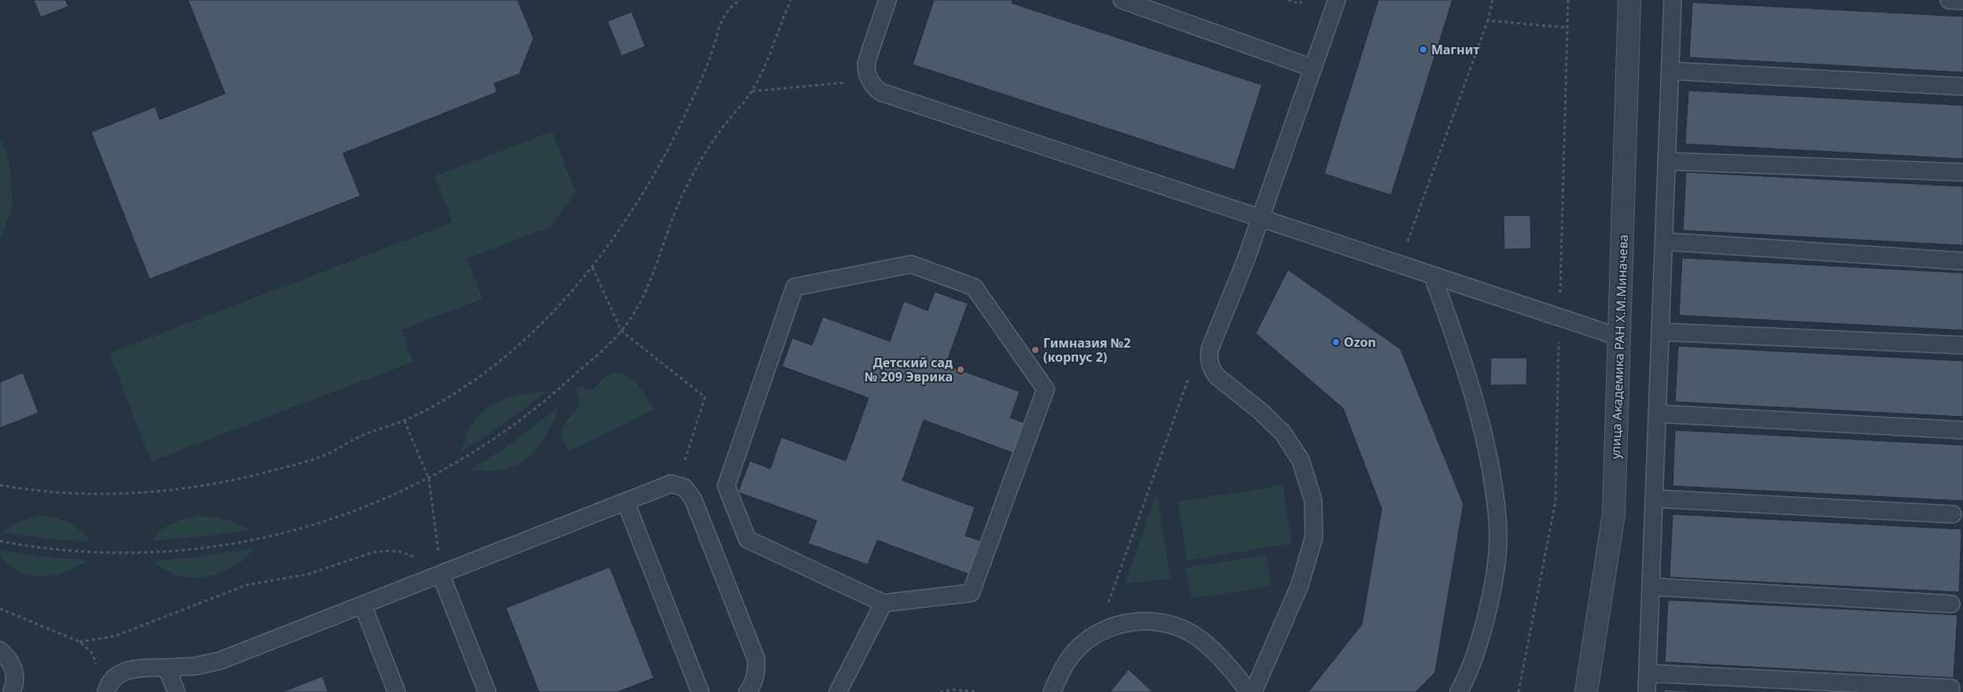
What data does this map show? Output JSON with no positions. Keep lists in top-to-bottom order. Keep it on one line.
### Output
{"streets":{"street":["улица Академика РАН Х.М.Миначева"]},"places":["Магнит","Ozon","Гимназия №2 (корпус 2)","Детский сад № 209 Эврика"]}
